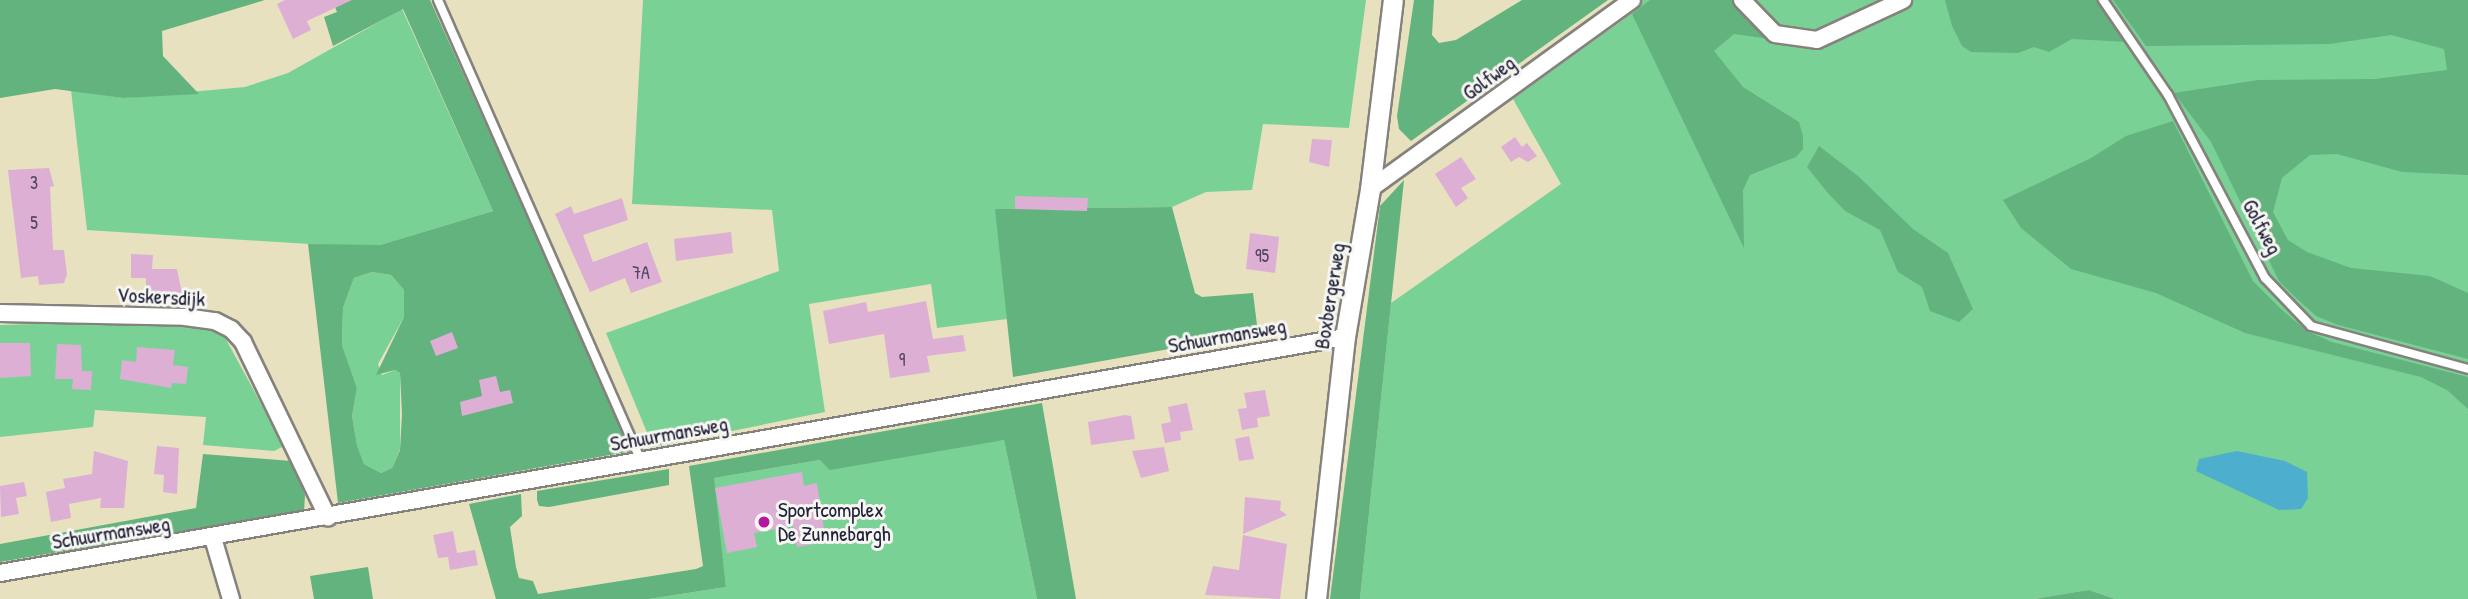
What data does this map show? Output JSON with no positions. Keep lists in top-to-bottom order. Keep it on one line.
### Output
{"streets":{"street":["Golfweg","Boxbergerweg","Voskersdijk","Schuurmansweg"]},"crossings":[["Golfweg","Boxbergerweg"],["Boxbergerweg","Schuurmansweg"],["Voskersdijk","Schuurmansweg"]],"places":["Sportcomplex De Zunnebargh"],"house_numbers":["3","5","95","7A","9"]}
